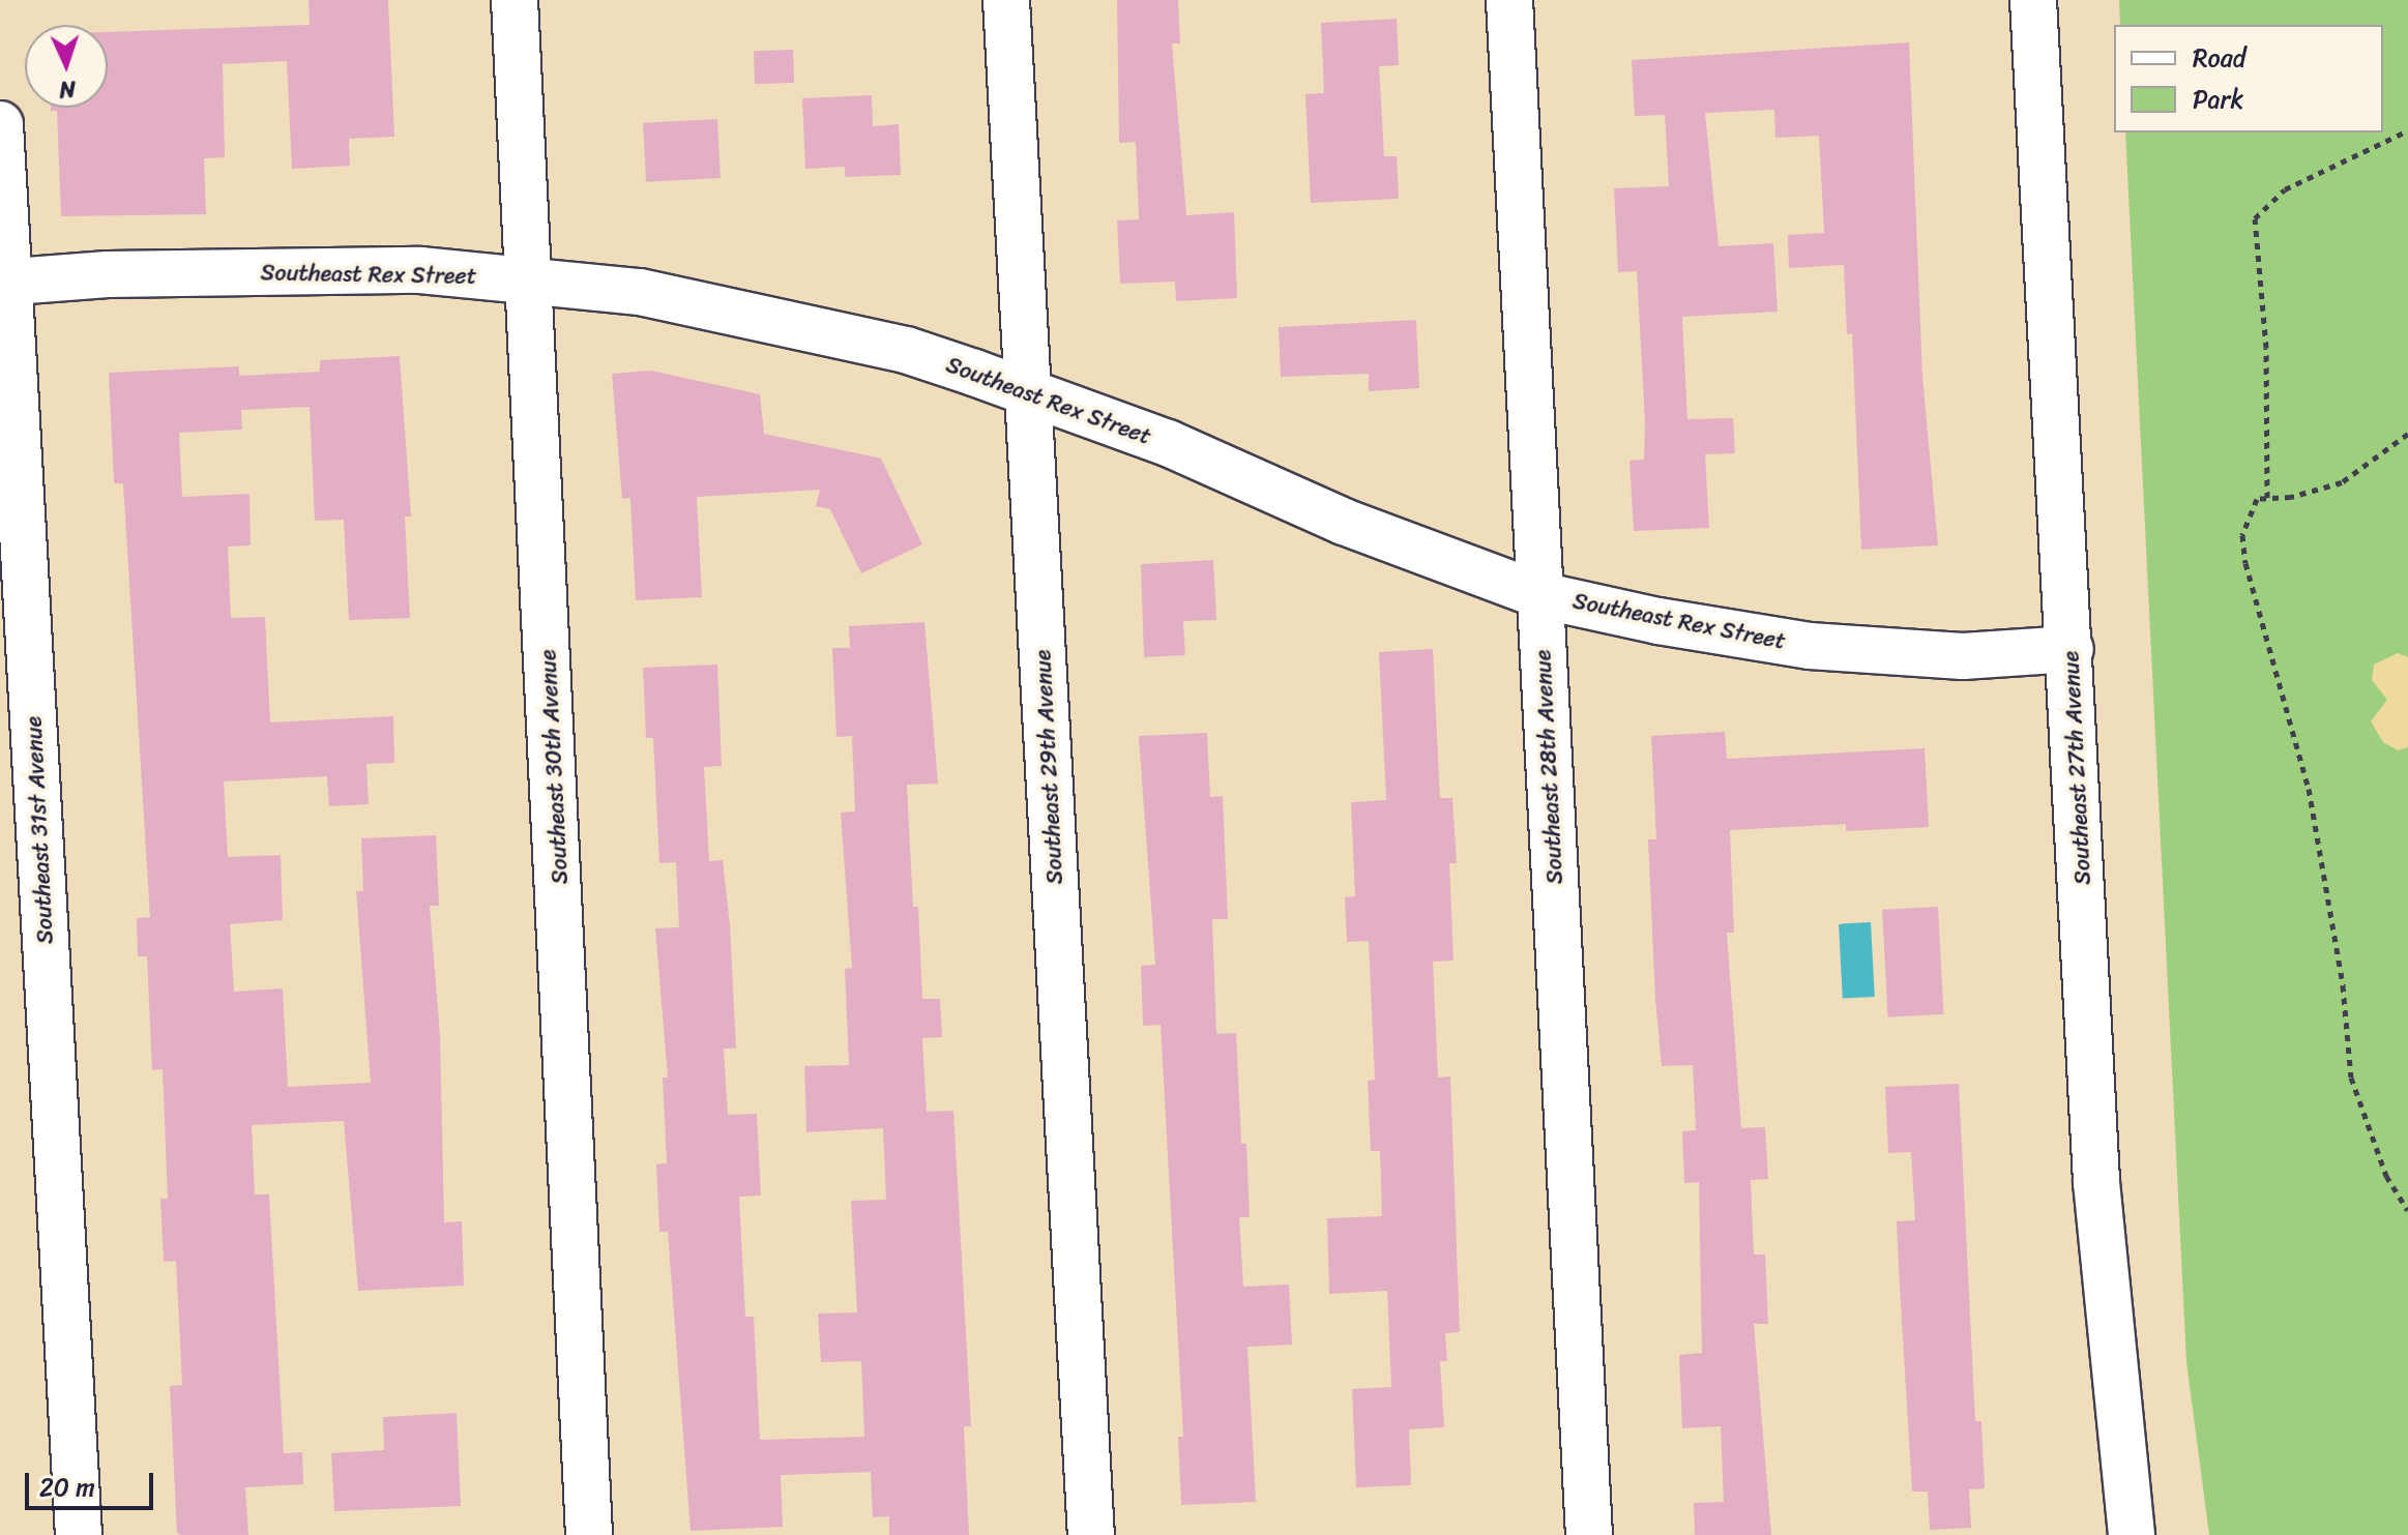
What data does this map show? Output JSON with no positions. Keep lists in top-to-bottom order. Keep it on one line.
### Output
{"streets":{"street":["Southeast Rex Street","Southeast 30th Avenue","Southeast 29th Avenue","Southeast 28th Avenue","Southeast 27th Avenue","Southeast 31st Avenue"]},"crossings":[["Southeast Rex Street","Southeast 30th Avenue"],["Southeast Rex Street","Southeast 29th Avenue"],["Southeast Rex Street","Southeast 28th Avenue"],["Southeast Rex Street","Southeast 27th Avenue"],["Southeast Rex Street","Southeast 31st Avenue"]],"legend":["Road","Park"],"scale_bar":"20 m","north":"bottom"}
